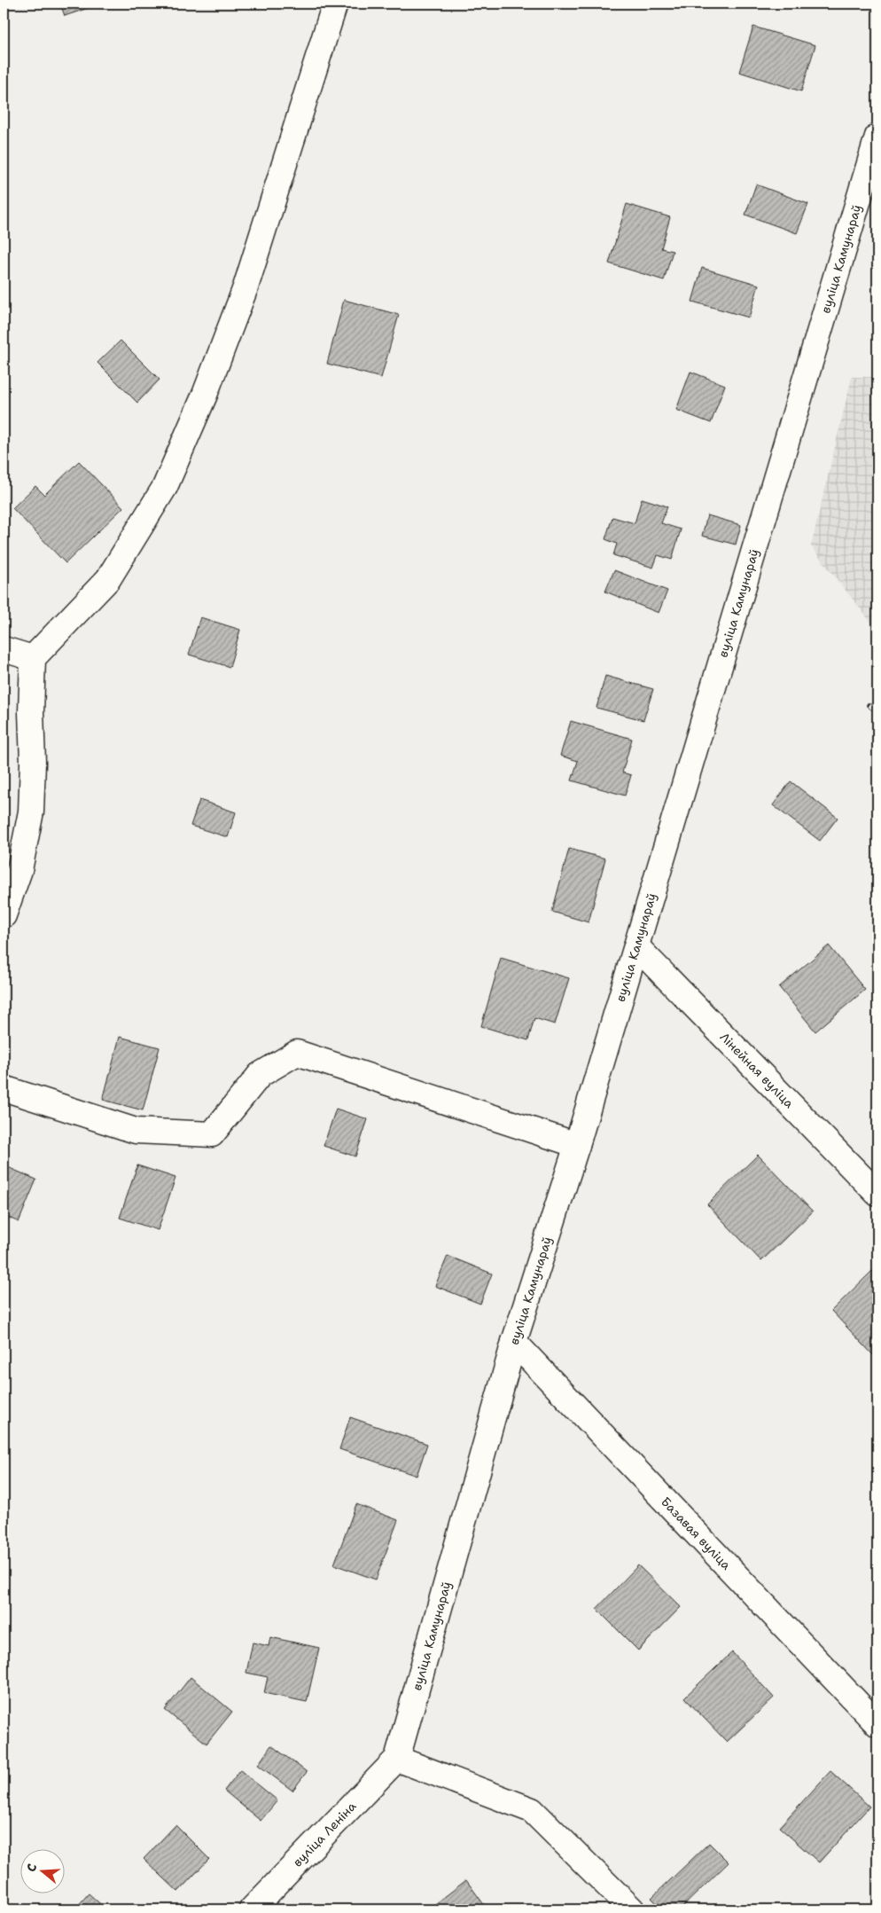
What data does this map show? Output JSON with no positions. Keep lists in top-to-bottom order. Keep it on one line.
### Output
{"streets":{"street":["вуліца Камунараў","Лінейная вуліца","Базавая вуліца","вуліца Леніна"]},"crossings":[["вуліца Камунараў","Лінейная вуліца"],["вуліца Камунараў","Базавая вуліца"],["вуліца Камунараў","вуліца Леніна"]],"north":"left"}
